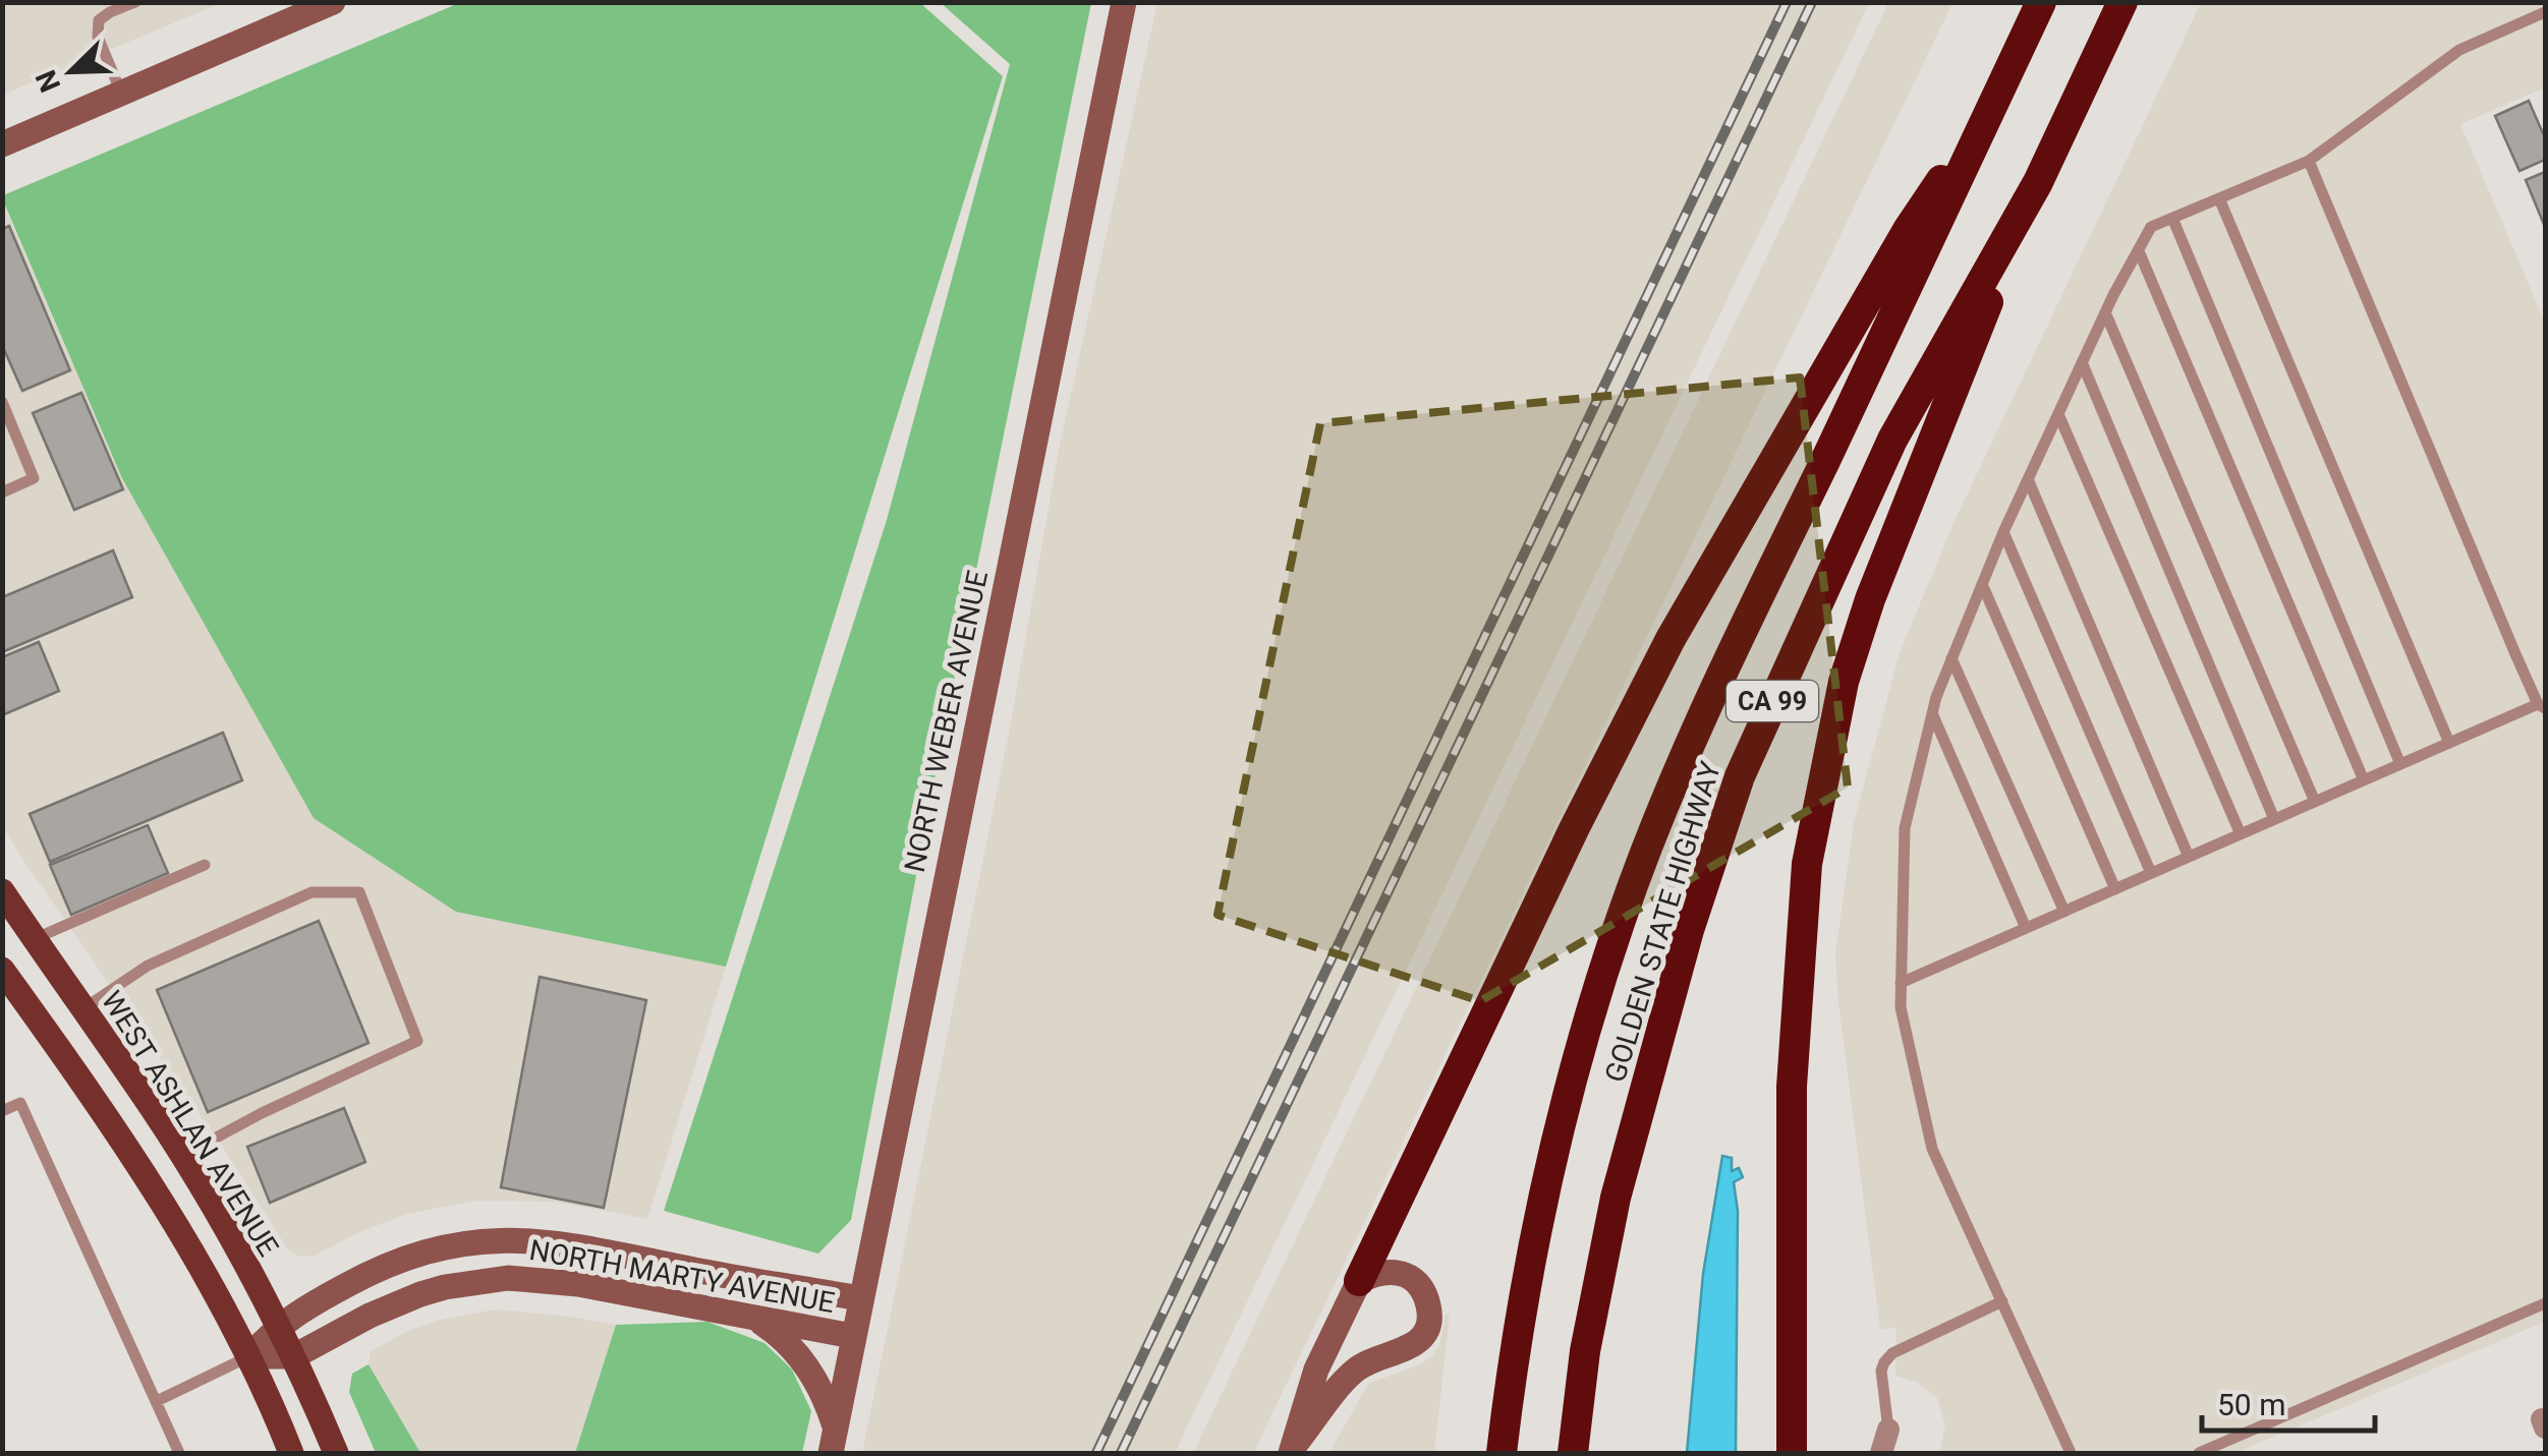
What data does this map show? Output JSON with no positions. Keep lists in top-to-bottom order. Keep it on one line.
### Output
{"streets":{"highway":["CA 99","GOLDEN STATE HIGHWAY"],"main road":["NORTH WEBER AVENUE","WEST ASHLAN AVENUE","NORTH MARTY AVENUE"]},"crossings":[["NORTH WEBER AVENUE","NORTH MARTY AVENUE"],["WEST ASHLAN AVENUE","NORTH MARTY AVENUE"]],"scale_bar":"50 m","north":"bottom left"}
